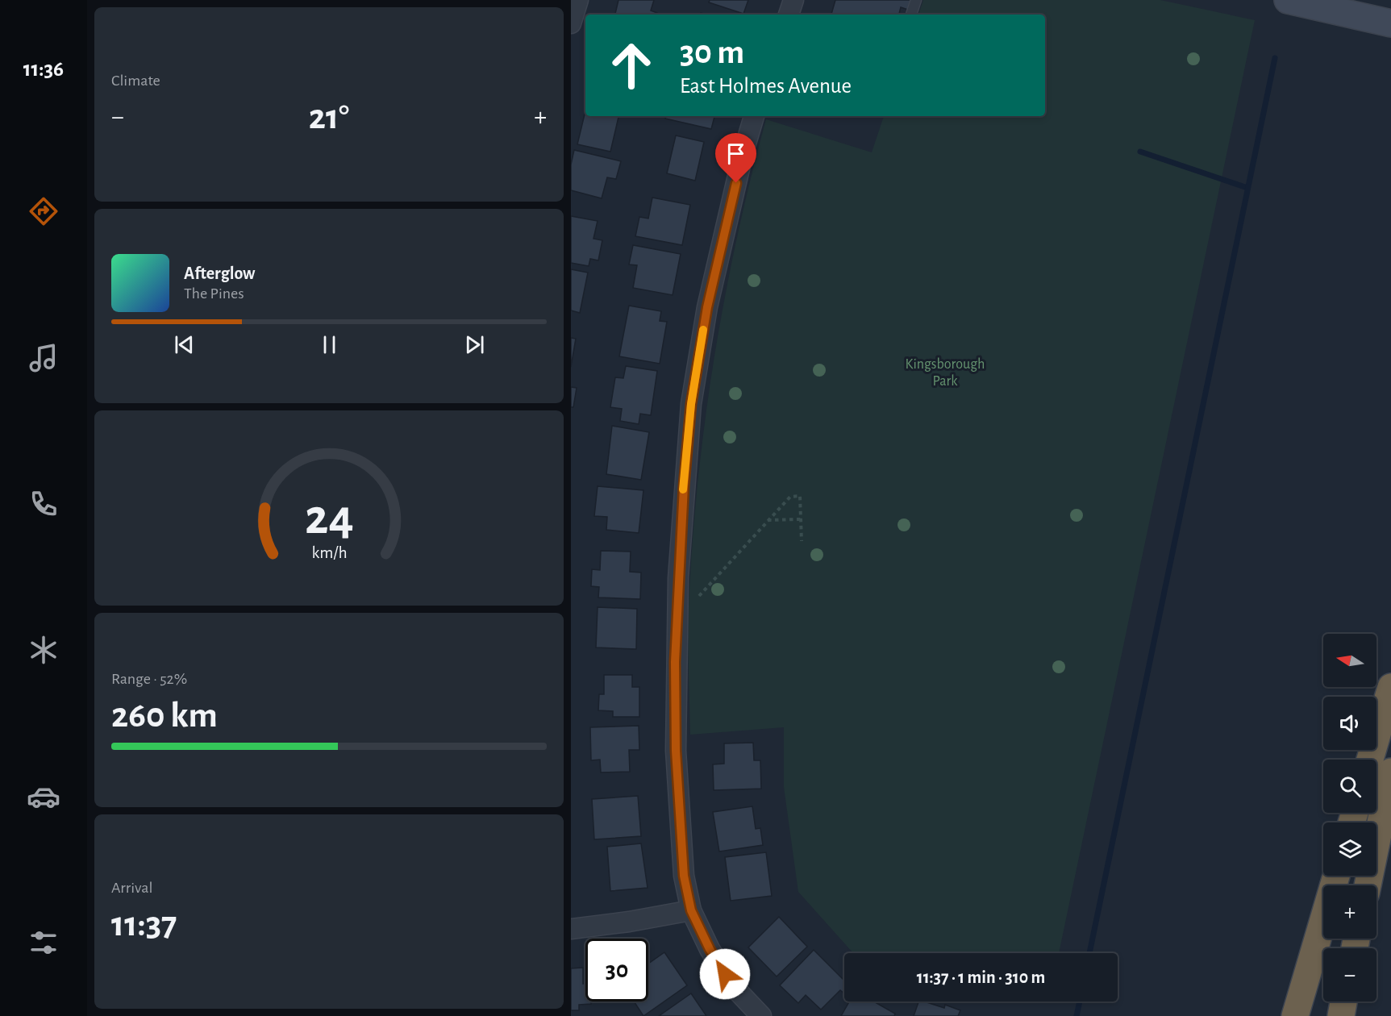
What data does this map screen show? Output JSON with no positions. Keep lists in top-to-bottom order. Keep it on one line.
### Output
{"parks":["Kingsborough Park"],"north":"left","page":{"tabs":"11:36","tile":["Climate",["Range · 52%","260 km"],["Arrival","11:37"]],"turn":["30 m","East Holmes Avenue"],"heat":["−","21°","+"],"song":["Afterglow","The Pines"],"map_buttons":["+","−"],"limit":"30","trip":"11:37 · 1 min · 310 m","gauge":["24","km/h"]}}
